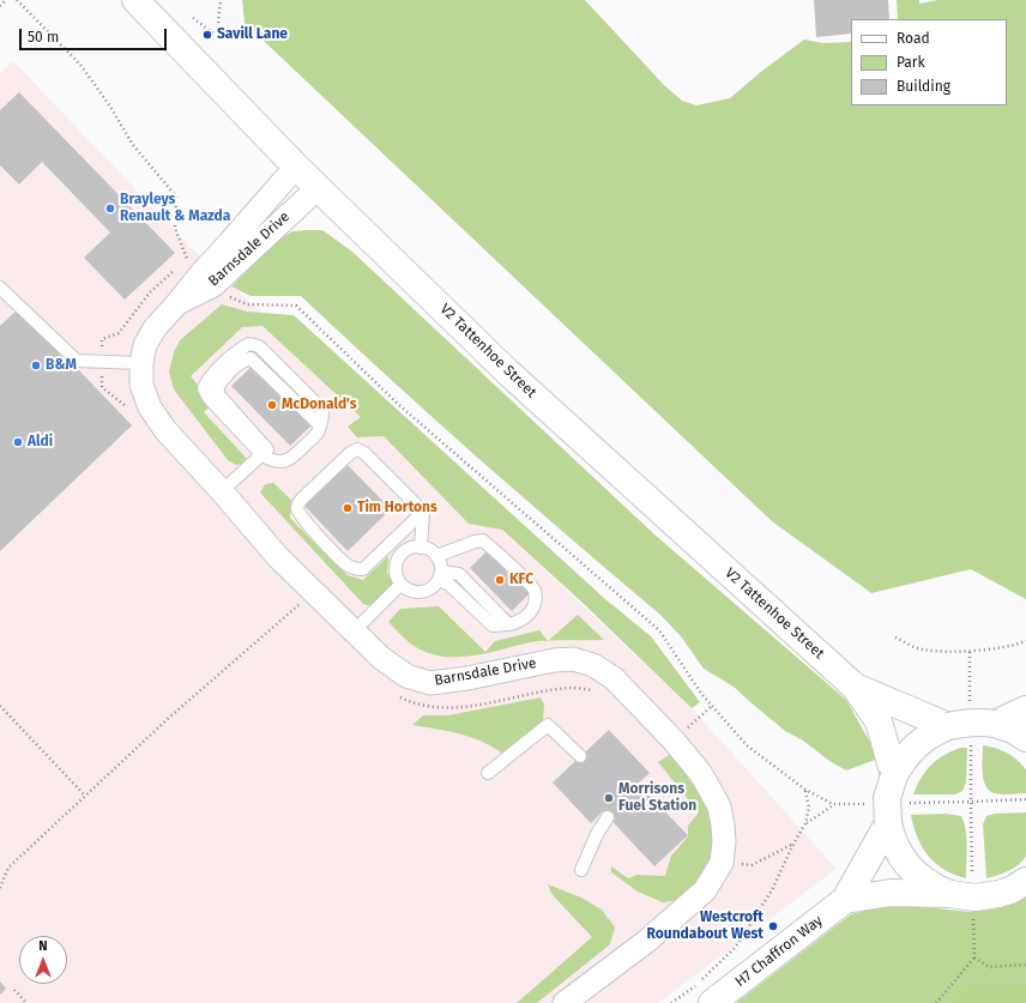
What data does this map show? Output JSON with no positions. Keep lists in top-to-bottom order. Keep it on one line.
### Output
{"streets":{"street":["Barnsdale Drive","V2 Tattenhoe Street","H7 Chaffron Way"]},"crossings":[["Barnsdale Drive","V2 Tattenhoe Street"]],"places":["Savill Lane","Brayleys Renault & Mazda","B&M","McDonald's","Aldi","Tim Hortons","KFC","Morrisons Fuel Station","Westcroft Roundabout West"],"legend":["Road","Park","Building"],"scale_bar":"50 m","north":"top"}
